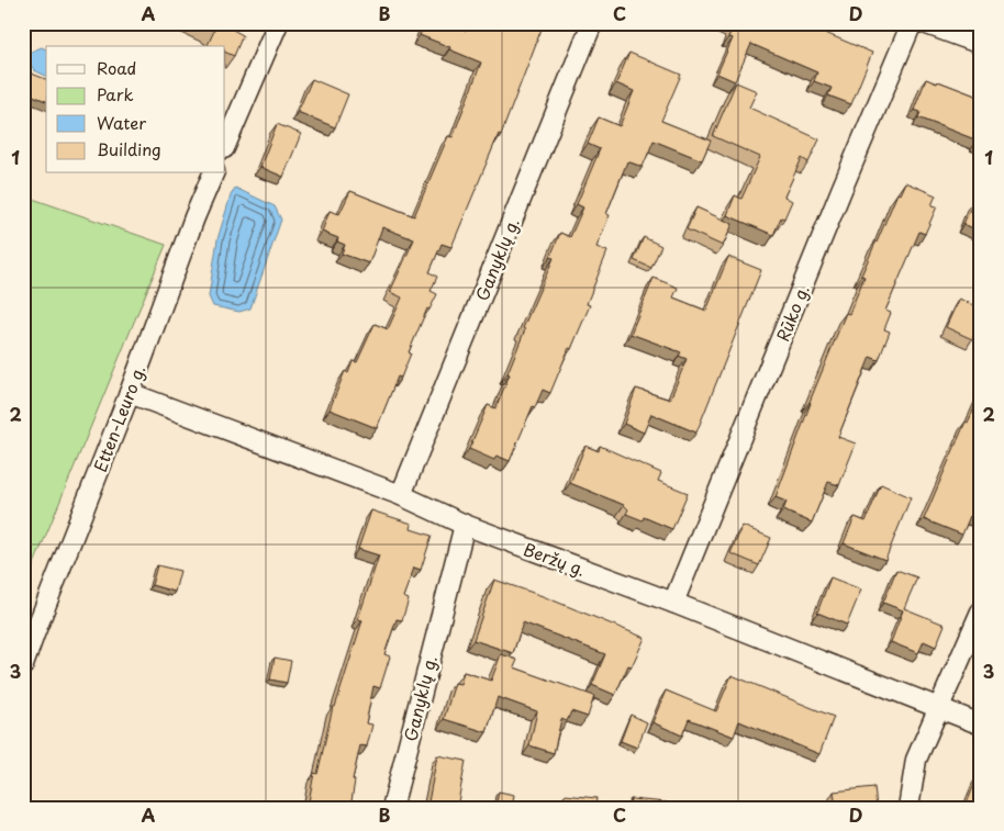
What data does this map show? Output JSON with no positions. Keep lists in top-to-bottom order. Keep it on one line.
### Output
{"streets":{"street":["Ganyklų g.","Rūko g.","Etten-Leuro g.","Beržų g."]},"crossings":[["Ganyklų g.","Beržų g."],["Rūko g.","Beržų g."],["Etten-Leuro g.","Beržų g."]],"legend":["Road","Park","Water","Building"],"grid":{"columns":["A","B","C","D"],"rows":["1","2","3"]}}
